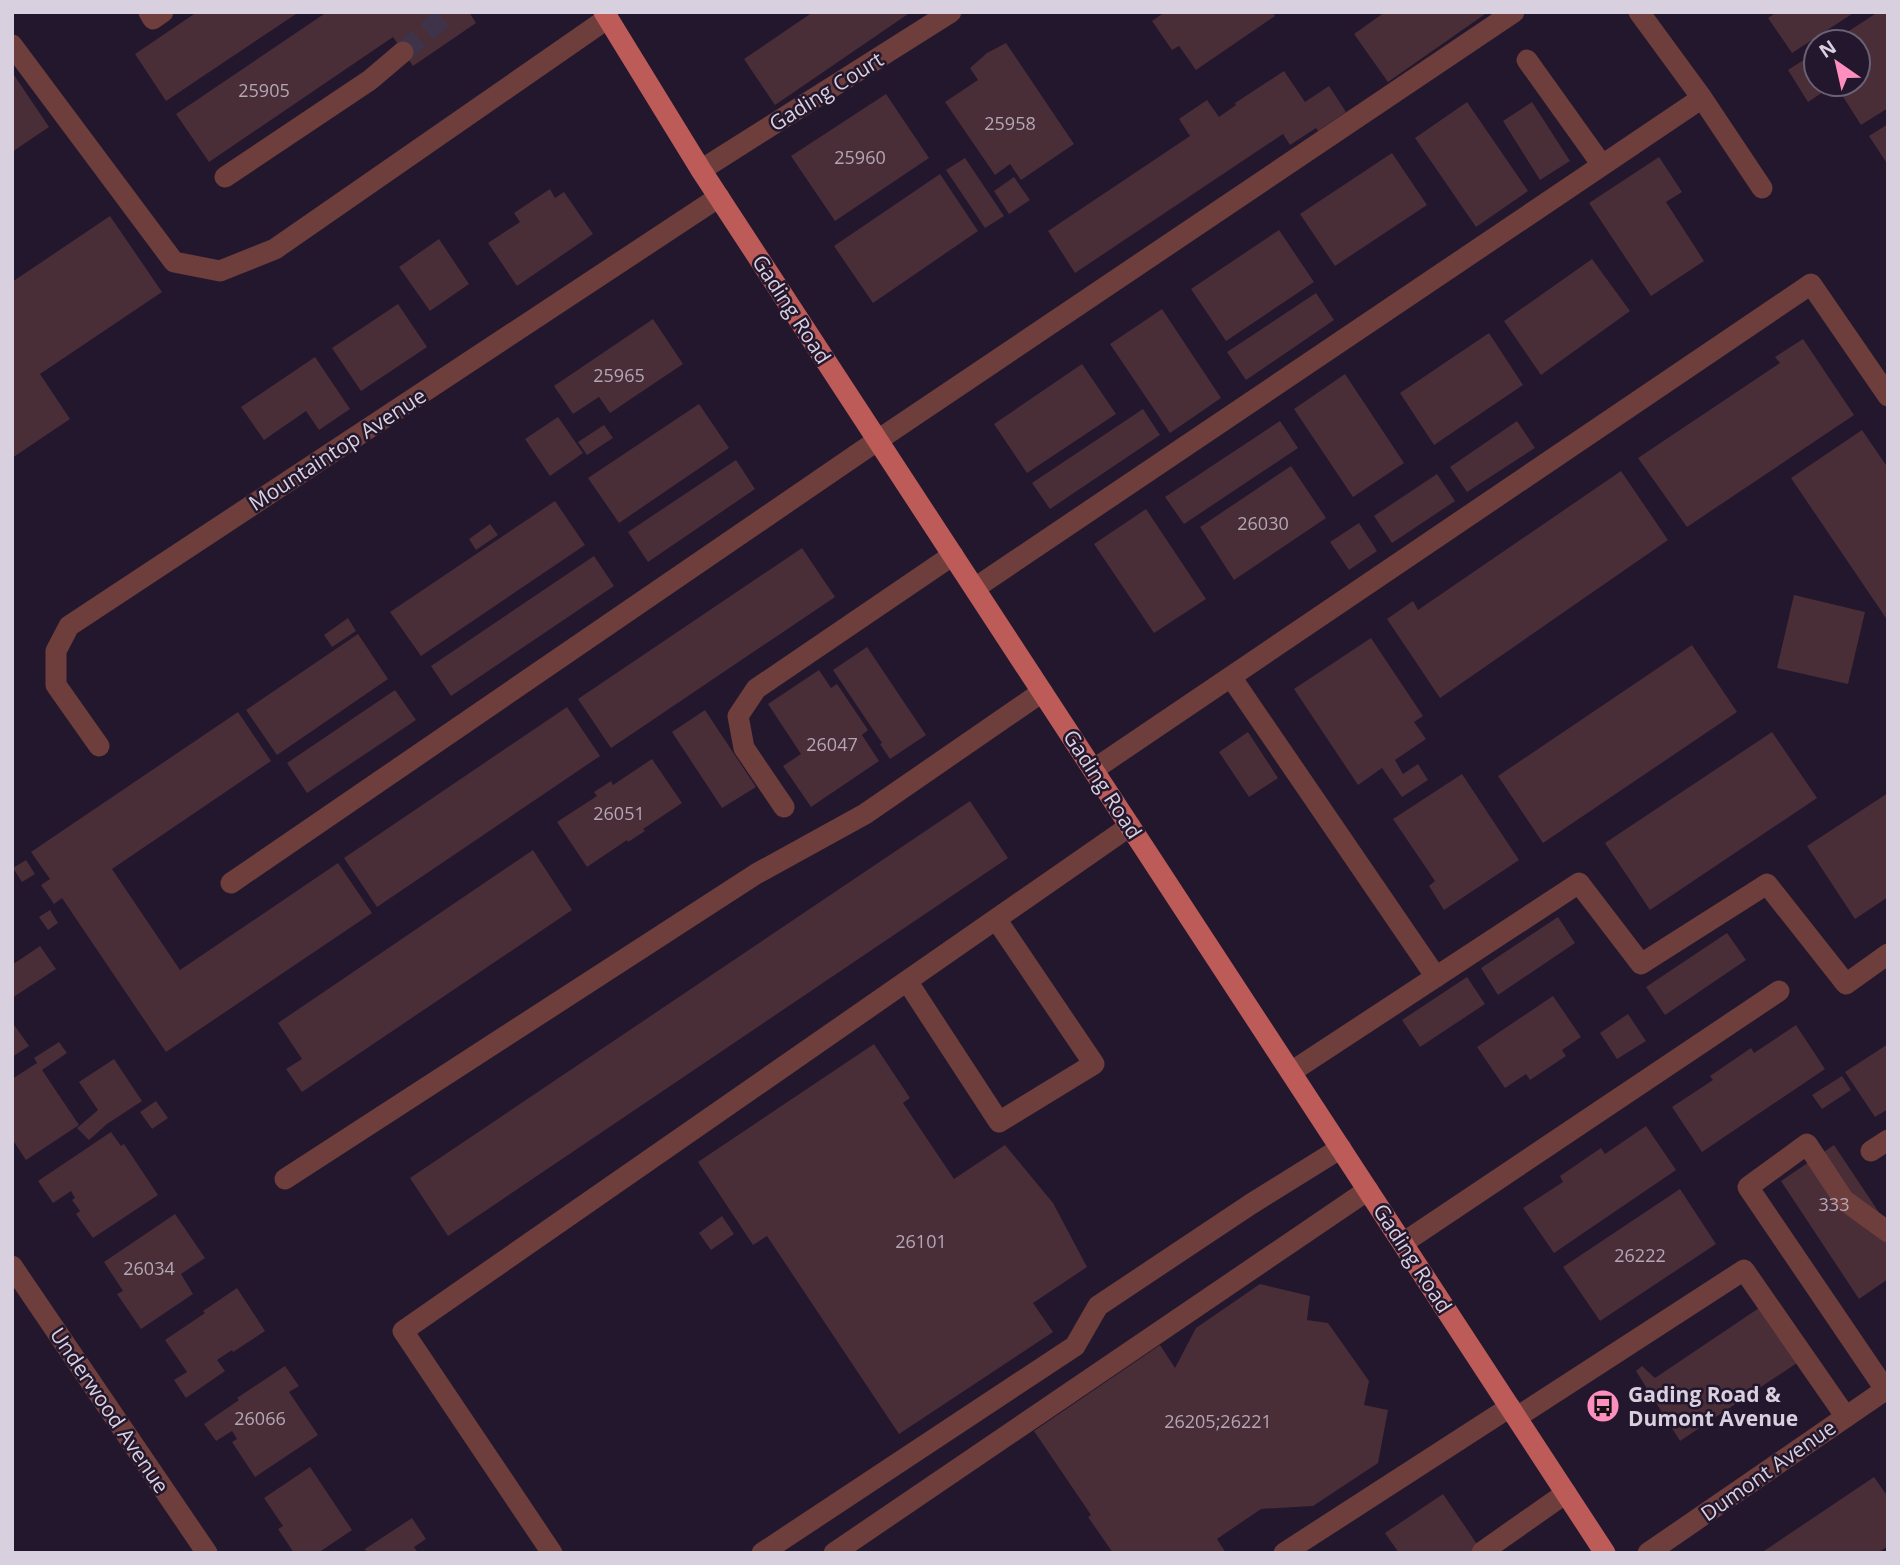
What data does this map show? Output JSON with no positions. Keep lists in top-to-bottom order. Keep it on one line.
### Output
{"streets":{"main road":["Gading Road"],"street":["Gading Court","Mountaintop Avenue","Underwood Avenue","Dumont Avenue"]},"crossings":[["Gading Court","Gading Road"],["Gading Road","Mountaintop Avenue"]],"places":{"bus stop":["Gading Road & Dumont Avenue"]},"house_numbers":["25905","25958","25960","25965","26030","26047","26051","333","26101","26222","26034","26066","26205;26221"],"north":"top left"}
